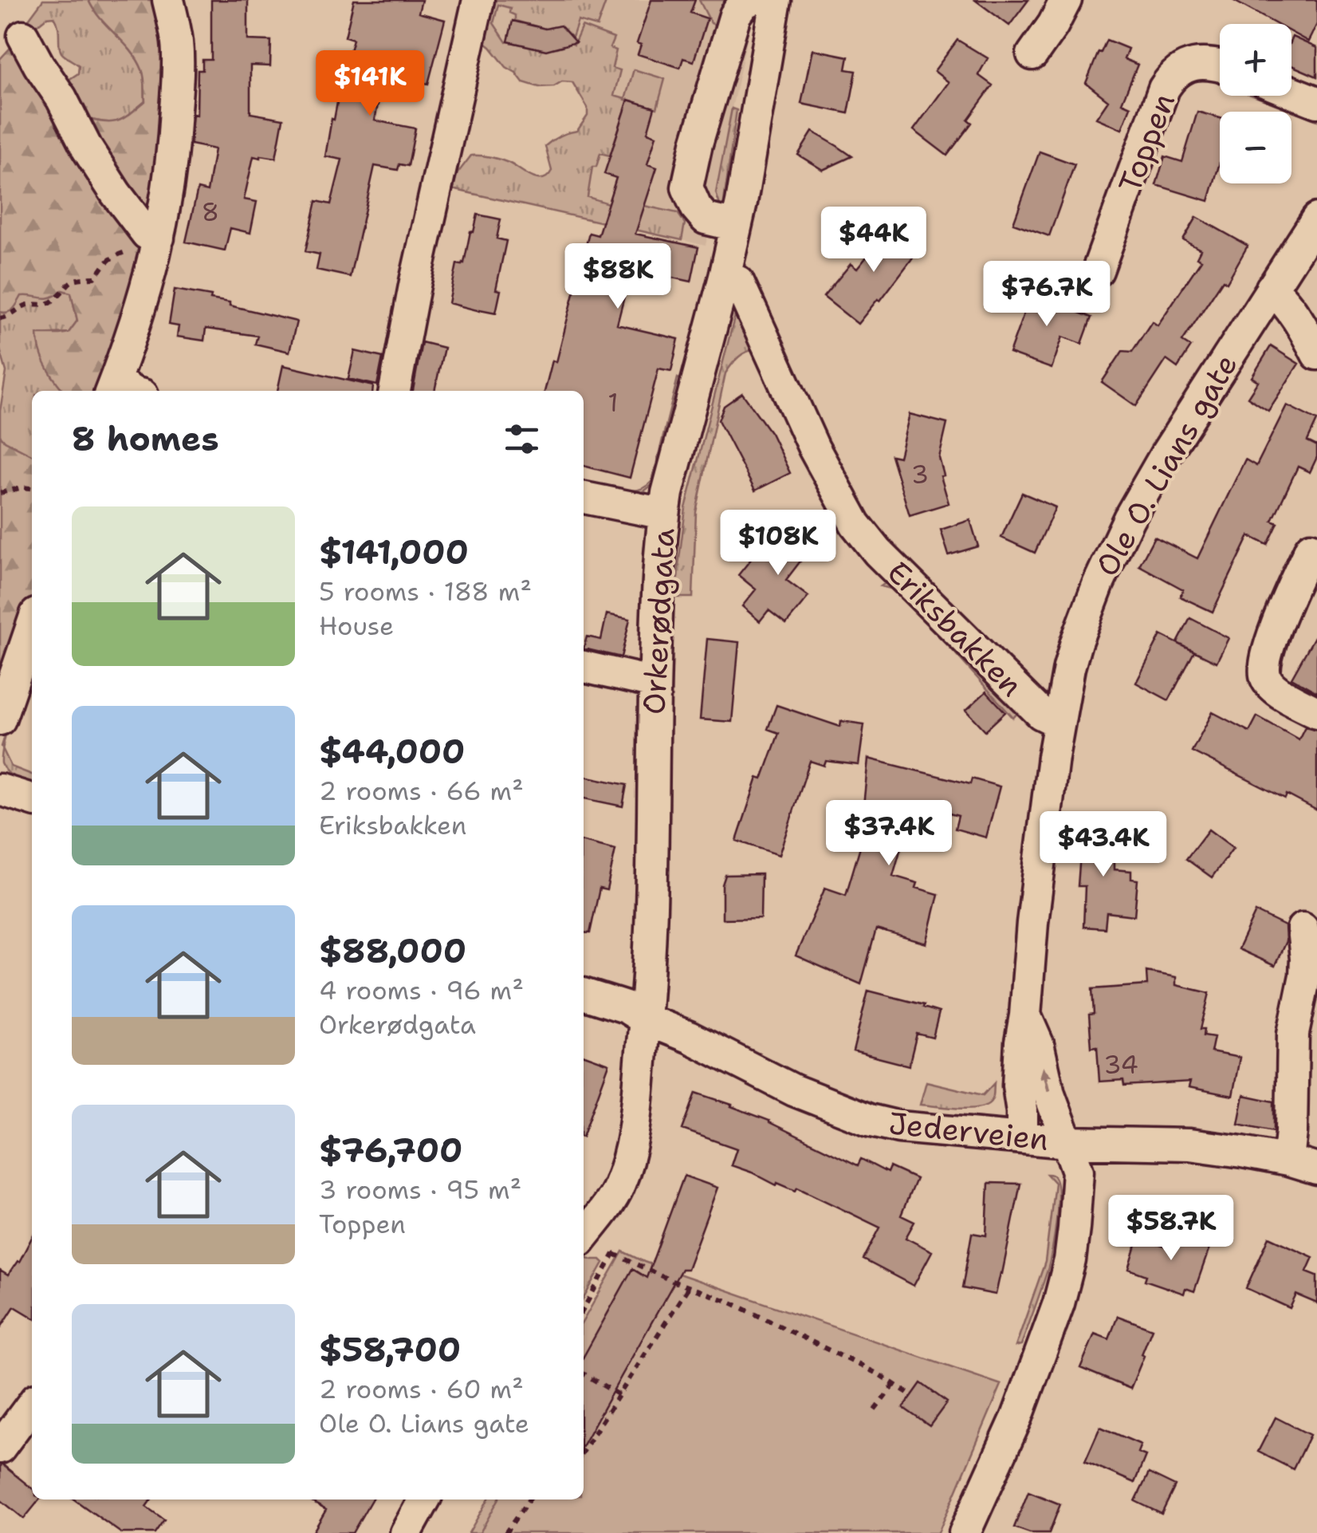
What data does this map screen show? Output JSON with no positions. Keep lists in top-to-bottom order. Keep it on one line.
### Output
{"streets":{"street":["Toppen","Ole O. Lians gate","Orkerødgata","Eriksbakken","Jederveien"]},"crossings":[["Ole O. Lians gate","Eriksbakken"],["Ole O. Lians gate","Jederveien"],["Orkerødgata","Eriksbakken"],["Orkerødgata","Jederveien"]],"house_numbers":["8","1","3","34"],"page":{"map_buttons":["+","−"],"price":["$141K","$44K","$88K","$76.7K","$108K","$37.4K","$43.4K","$58.7K"],"heading":"8 homes","list":[{"name":"$141,000","note":"5 rooms · 188 m² · House"},{"name":"$44,000","note":"2 rooms · 66 m² · Eriksbakken"},{"name":"$88,000","note":"4 rooms · 96 m² · Orkerødgata"},{"name":"$76,700","note":"3 rooms · 95 m² · Toppen"},{"name":"$58,700","note":"2 rooms · 60 m² · Ole O. Lians gate"}]}}
